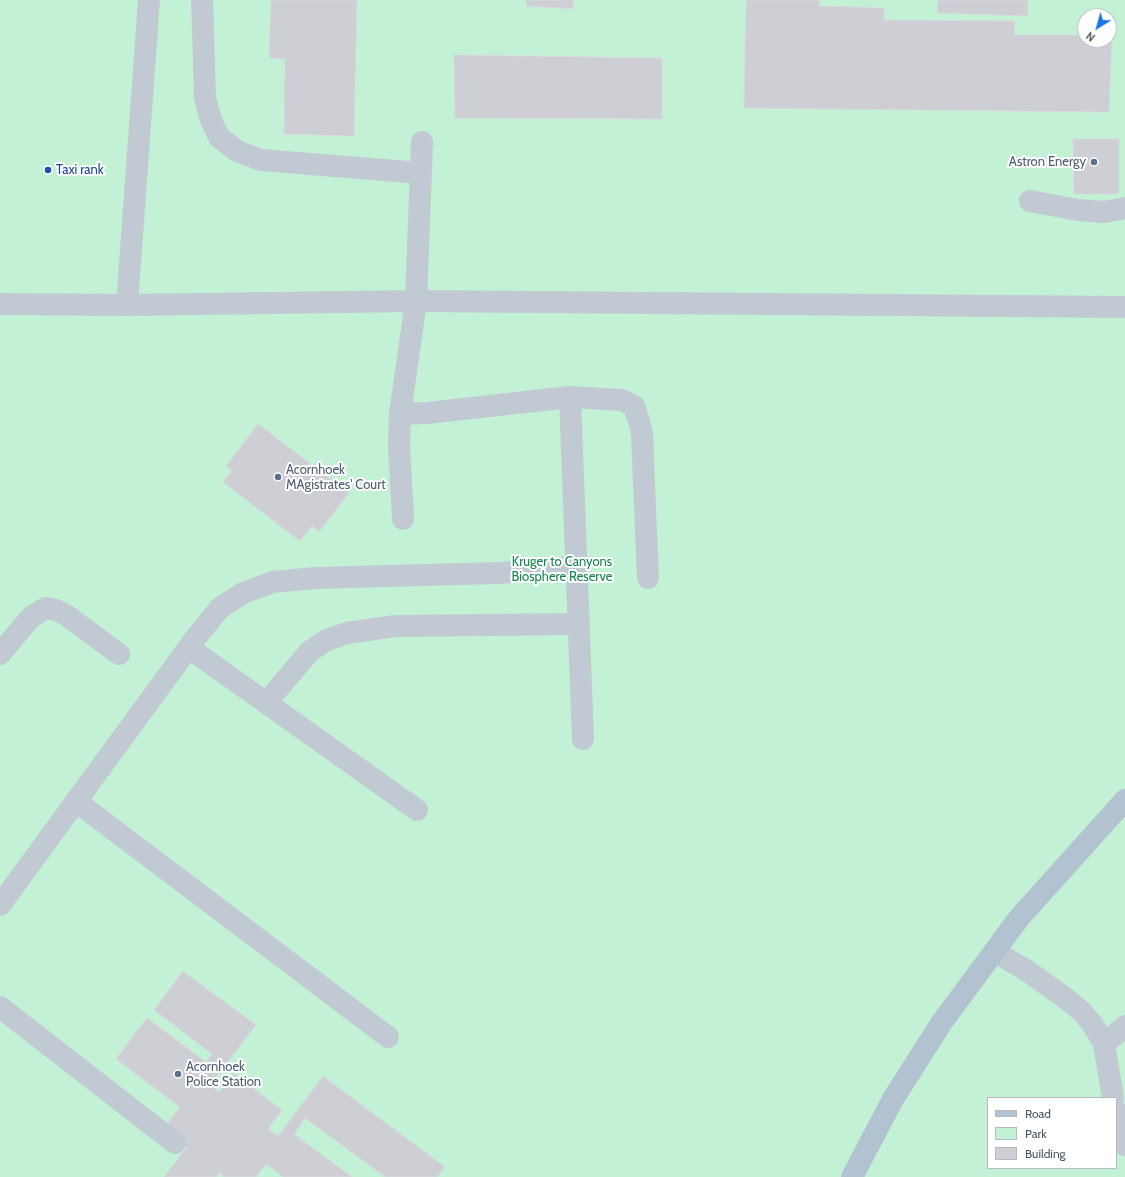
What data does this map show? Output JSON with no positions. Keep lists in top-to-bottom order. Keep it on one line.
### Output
{"parks":["Kruger to Canyons Biosphere Reserve"],"places":["Astron Energy","Taxi rank","Acornhoek MAgistrates' Court","Acornhoek Police Station"],"legend":["Road","Park","Building"],"north":"bottom left"}
